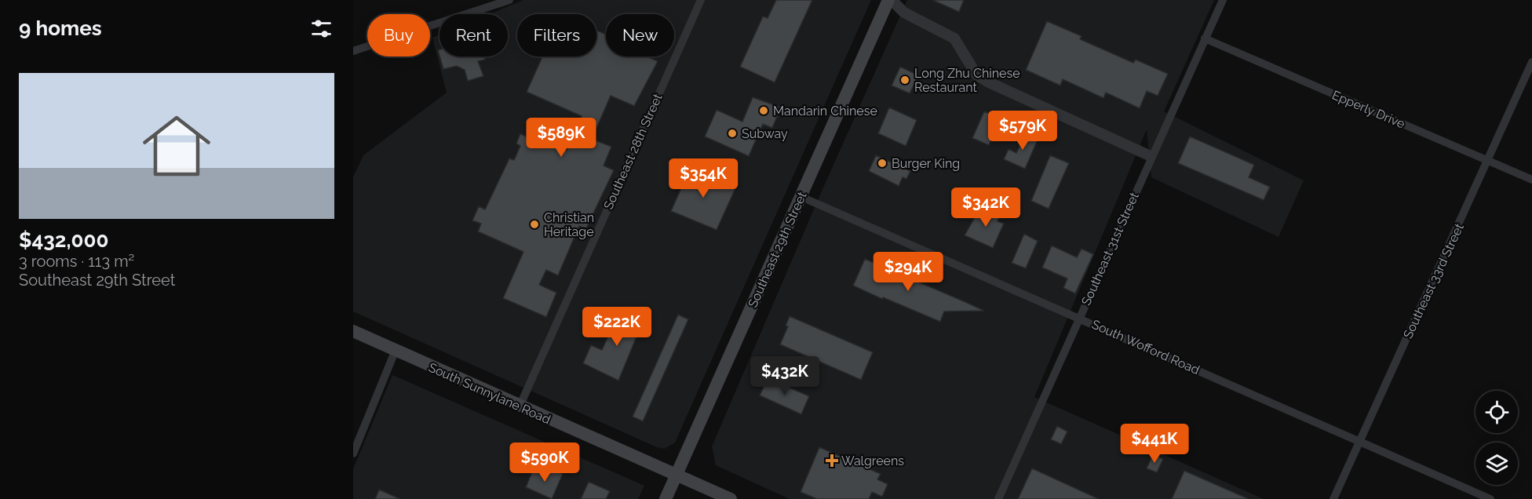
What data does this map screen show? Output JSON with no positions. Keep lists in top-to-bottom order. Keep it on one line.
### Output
{"streets":{"main road":["Southeast 29th Street","South Sunnylane Road"],"street":["Epperly Drive","Southeast 28th Street","Southeast 31st Street","Southeast 33rd Street","South Wofford Road"]},"crossings":[["Epperly Drive","Southeast 31st Street"],["Epperly Drive","Southeast 33rd Street"],["Southeast 28th Street","South Sunnylane Road"],["Southeast 31st Street","South Wofford Road"],["Southeast 29th Street","South Wofford Road"],["Southeast 29th Street","South Sunnylane Road"],["Southeast 33rd Street","South Wofford Road"]],"places":{"other":["Long Zhu Chinese Restaurant","Mandarin Chinese","Subway","Burger King","Christian Heritage"],"health":["Walgreens"]},"page":{"heading":"9 homes","chip":["Buy","Rent","Filters","New"],"list":[{"name":"$432,000","note":"3 rooms · 113 m² · Southeast 29th Street"}],"price":["$579K","$589K","$354K","$342K","$294K","$222K","$432K","$441K","$590K"]}}
